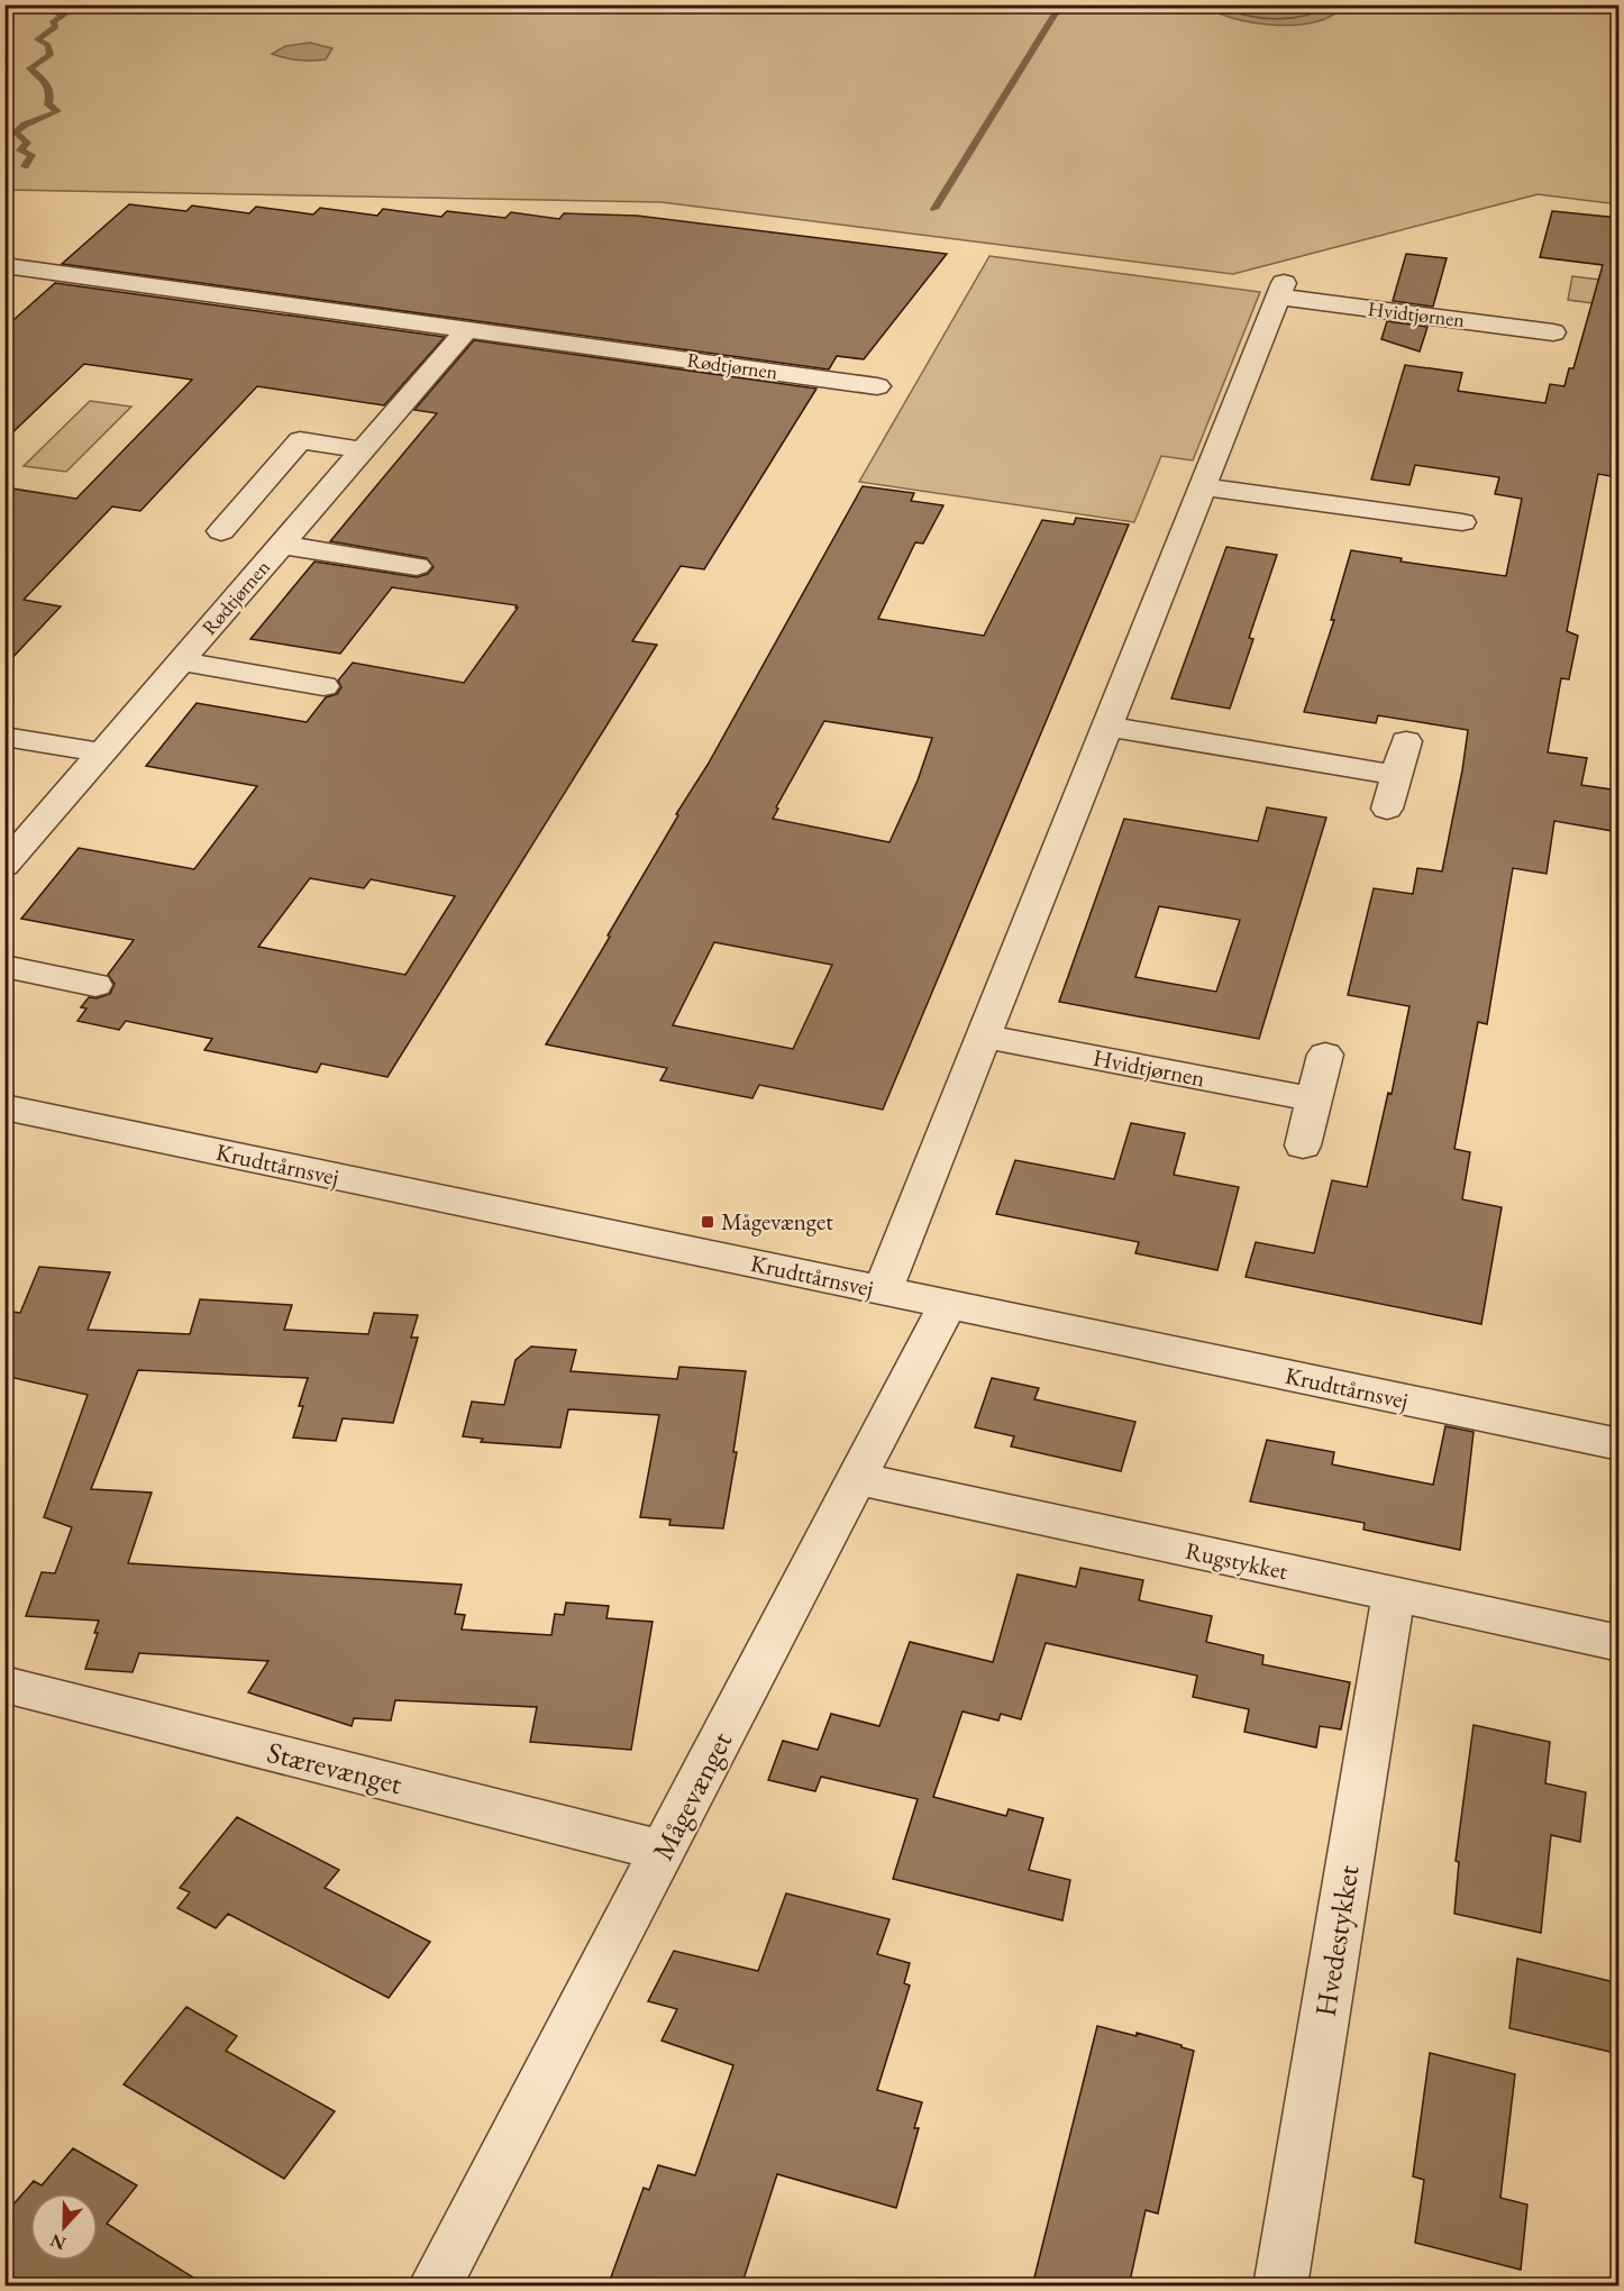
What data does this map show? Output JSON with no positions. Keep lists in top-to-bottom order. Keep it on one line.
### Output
{"streets":{"street":["Hvidtjørnen","Rødtjørnen","Krudttårnsvej","Rugstykket","Stærevænget","Mågevænget","Hvedestykket"]},"crossings":[["Hvidtjørnen","Krudttårnsvej"],["Krudttårnsvej","Mågevænget"],["Rugstykket","Mågevænget"],["Rugstykket","Hvedestykket"],["Stærevænget","Mågevænget"]],"places":{"transit":["Mågevænget"]},"north":"bottom"}
